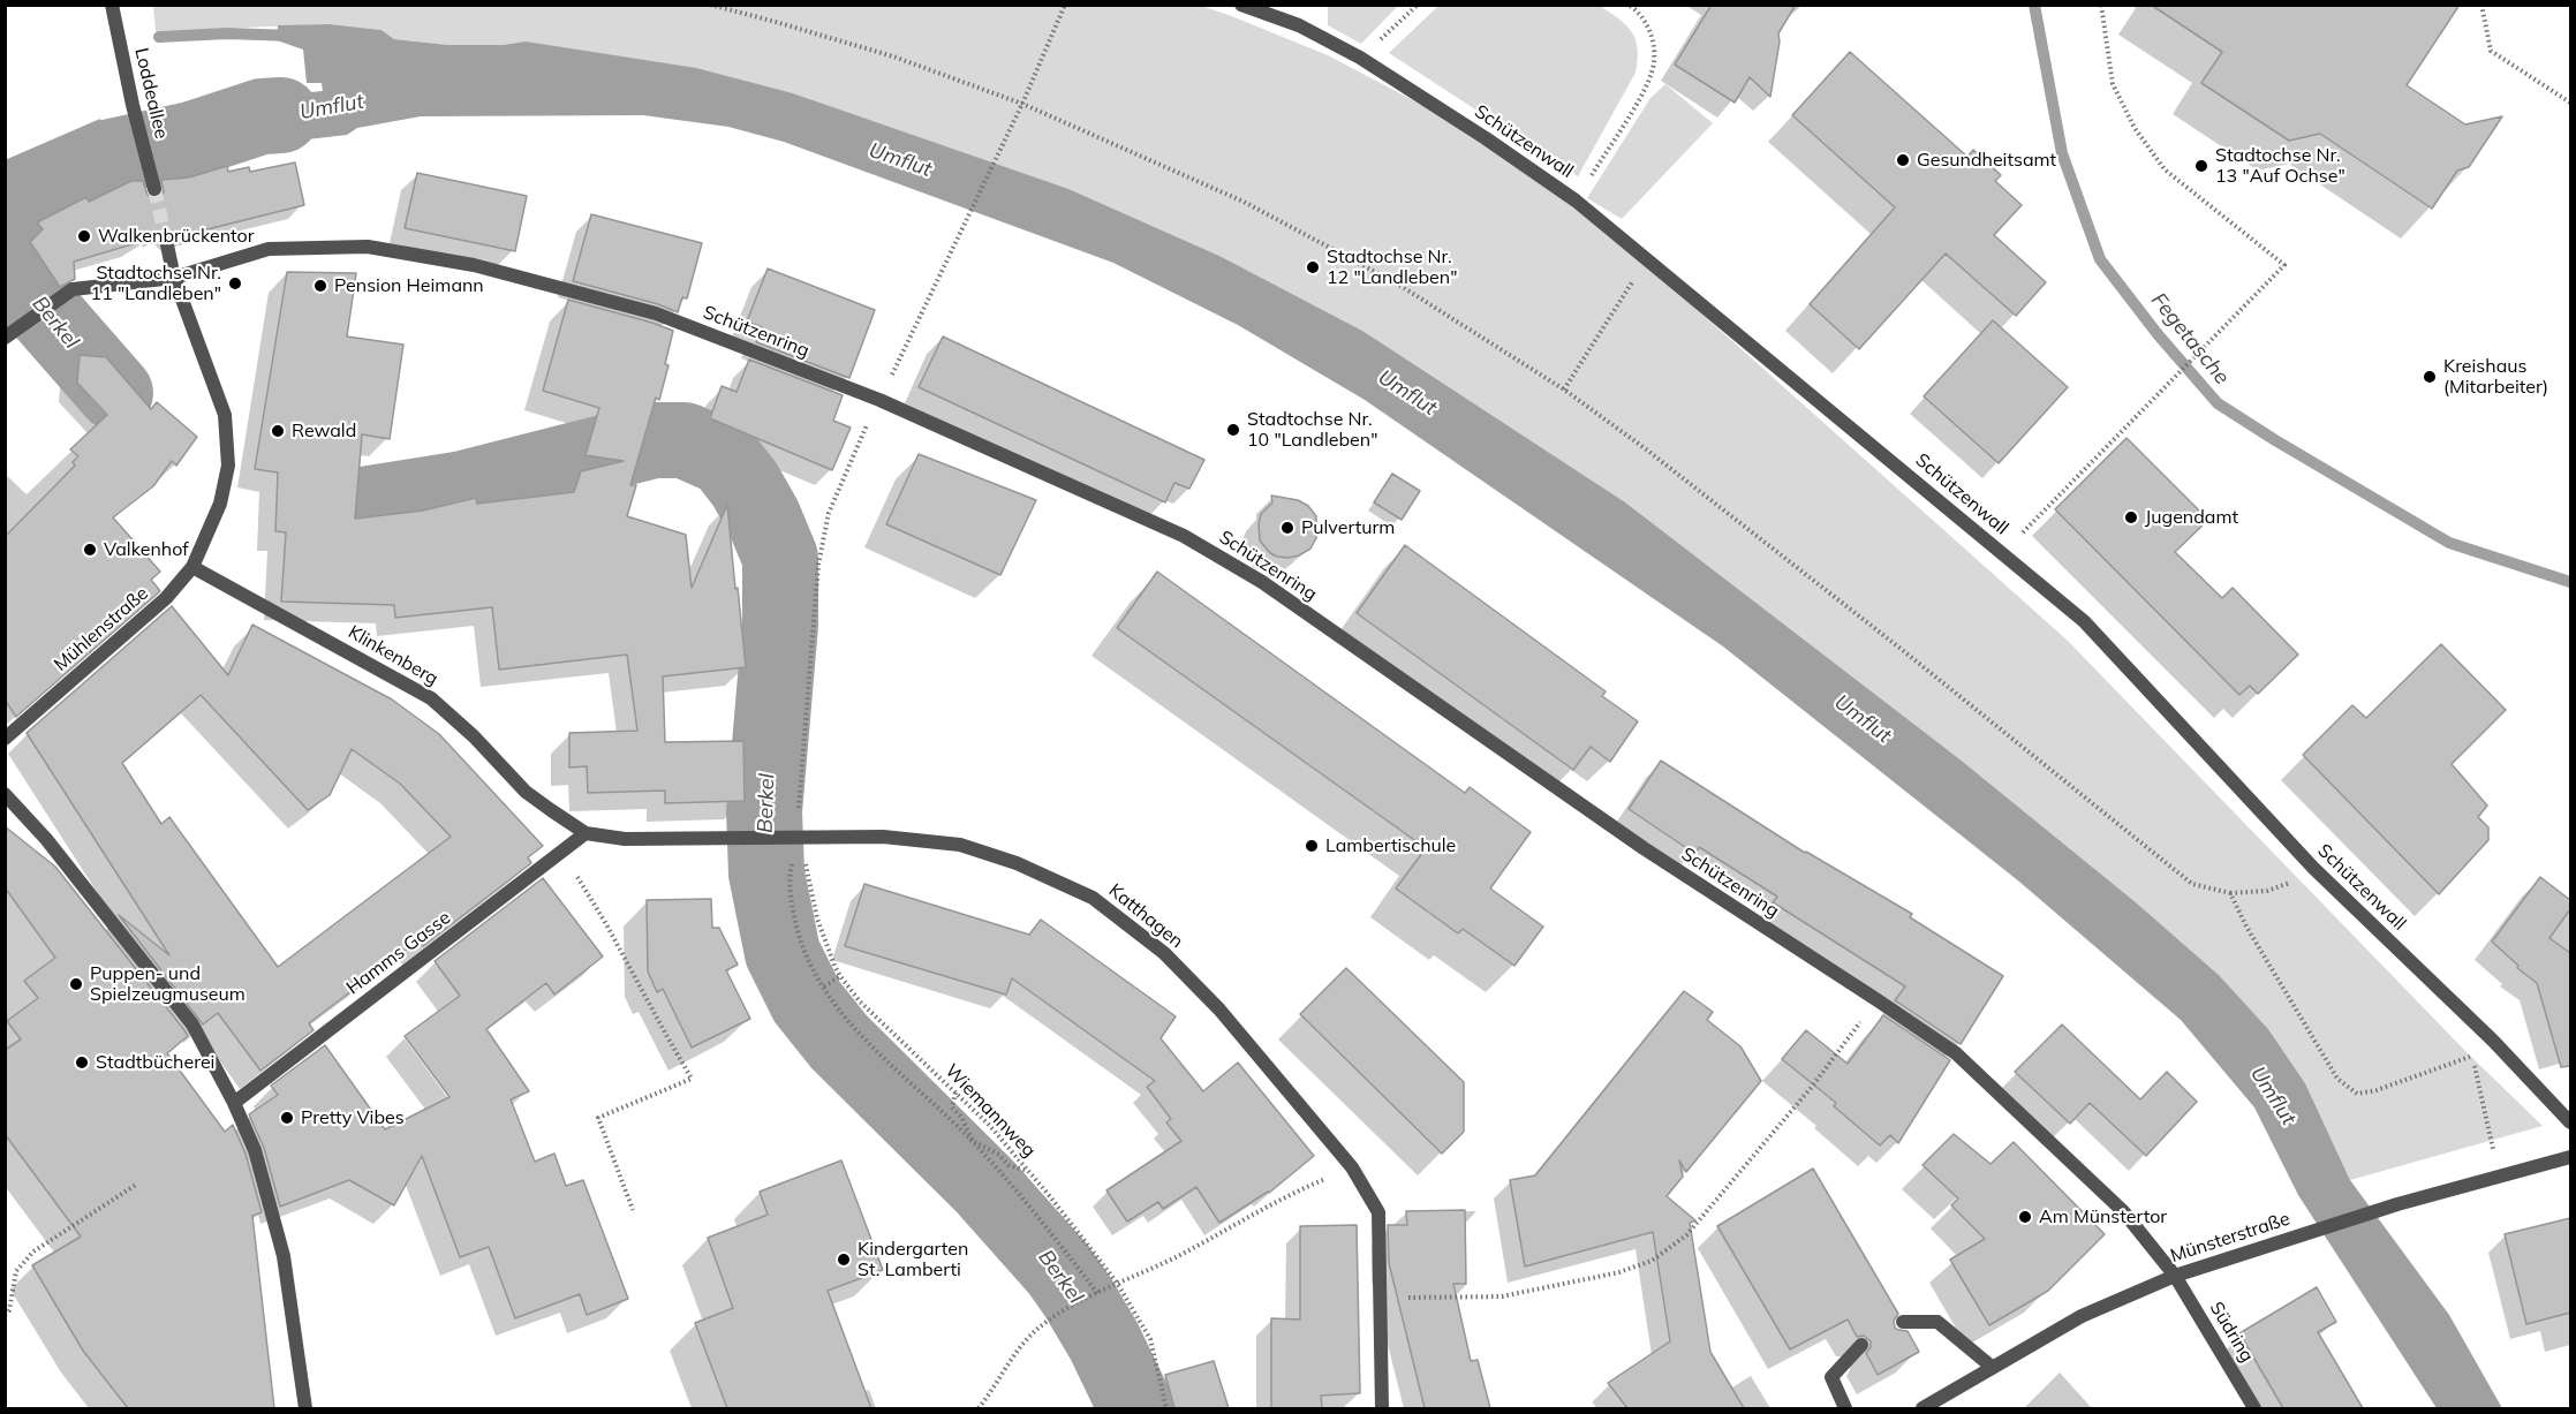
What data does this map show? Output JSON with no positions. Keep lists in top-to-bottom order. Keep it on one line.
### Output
{"streets":{"street":["Loddeallee","Schützenwall","Schützenring","Mühlenstraße","Klinkenberg","Katthagen","Hamms Gasse","Münsterstraße","Südring"],"path":["Wiemannweg"]},"crossings":[["Schützenring","Mühlenstraße"],["Schützenring","Münsterstraße"],["Schützenring","Südring"],["Mühlenstraße","Klinkenberg"],["Klinkenberg","Katthagen"],["Klinkenberg","Hamms Gasse"],["Katthagen","Hamms Gasse"],["Katthagen","Wiemannweg"],["Münsterstraße","Südring"]],"water":["Umflut","Berkel","Fegetasche"],"places":["Gesundheitsamt","Stadtochse Nr. 13 \"Auf Ochse\"","Walkenbrückentor","Stadtochse Nr. 12 \"Landleben\"","Stadtochse Nr. 11 \"Landleben\"","Pension Heimann","Kreishaus (Mitarbeiter)","Stadtochse Nr. 10 \"Landleben\"","Rewald","Jugendamt","Pulverturm","Valkenhof","Lambertischule","Puppen- und Spielzeugmuseum","Stadtbücherei","Pretty Vibes","Am Münstertor","Kindergarten St. Lamberti"]}
